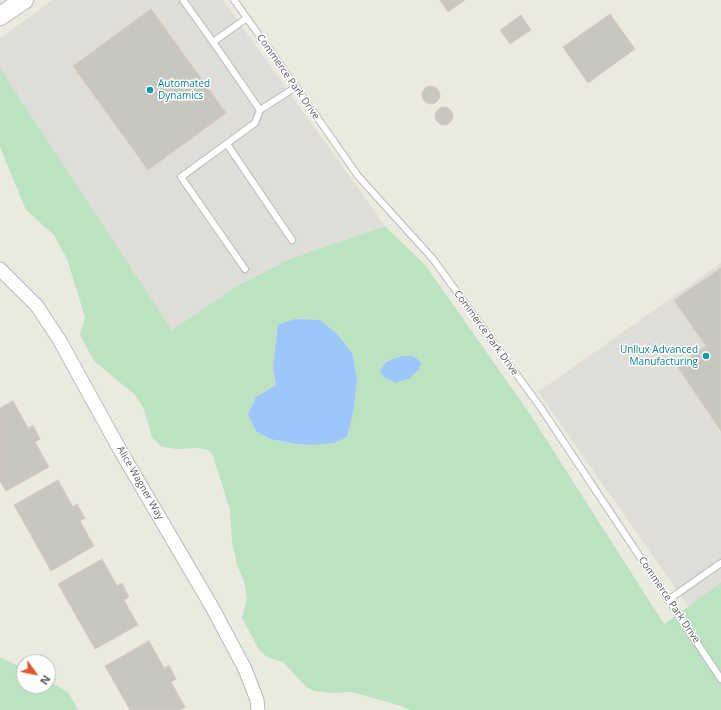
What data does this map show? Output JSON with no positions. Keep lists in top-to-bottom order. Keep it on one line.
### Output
{"streets":{"street":["Alice Wagner Way"],"lane":["Commerce Park Drive"]},"places":["Automated Dynamics","Unllux Advanced Manufacturing"],"north":"bottom right"}
